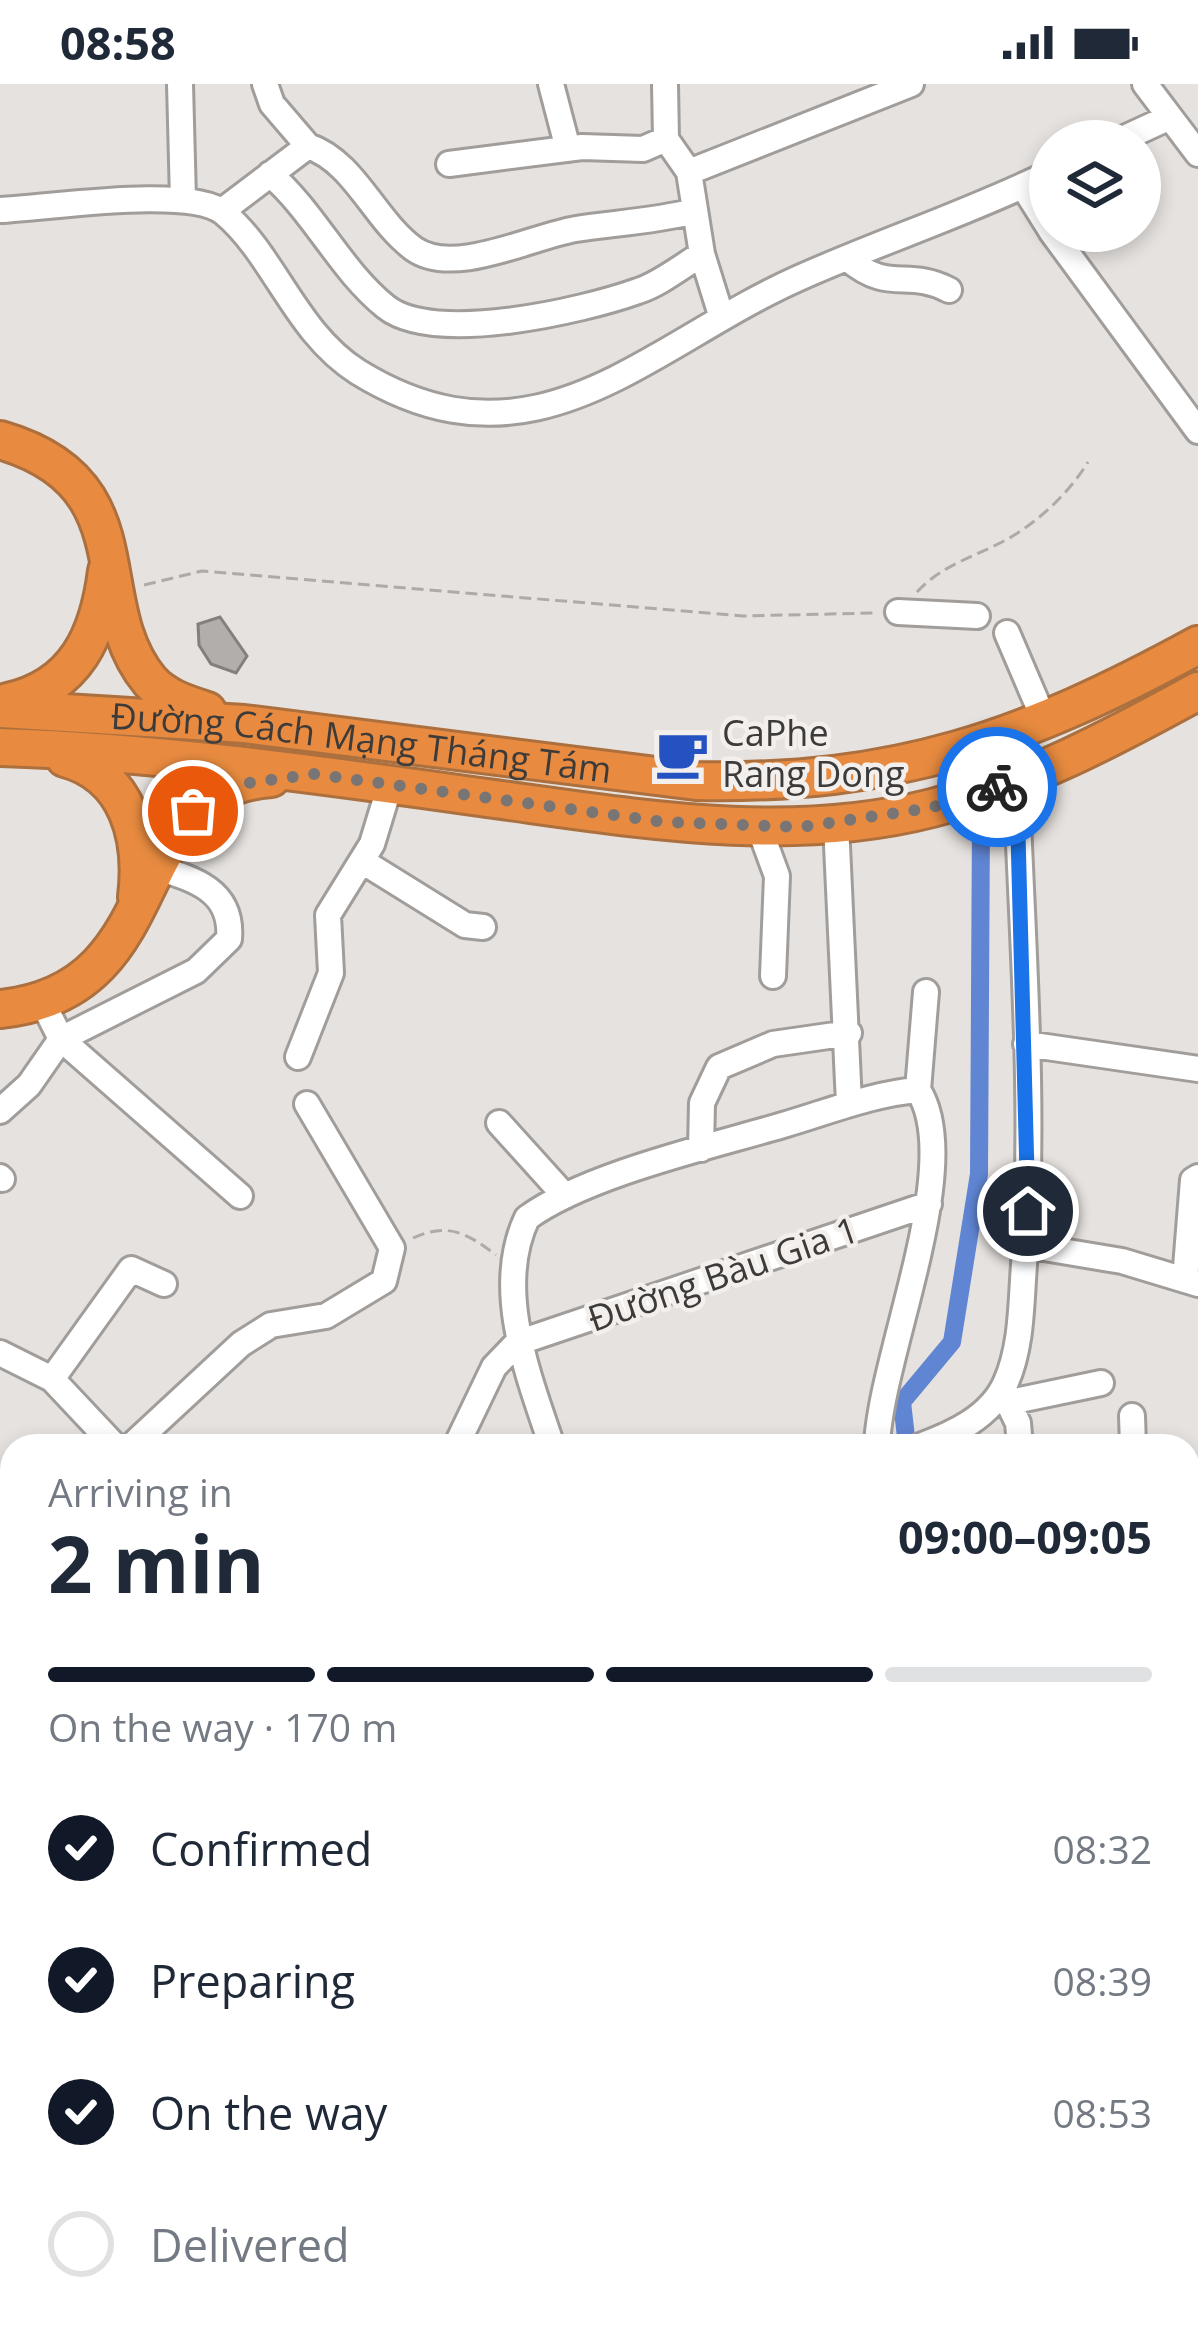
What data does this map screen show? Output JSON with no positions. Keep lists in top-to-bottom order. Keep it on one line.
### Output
{"streets":{"highway":["Đường Cách Mạng Tháng Tám"],"street":["Đường Bàu Gia 1"]},"places":{"cafe":["CaPhe Rang Dong"]},"page":{"status":"08:58","heading":["2 min","Arriving in","09:00–09:05"],"bar":"On the way · 170 m","list":[["Confirmed","08:32"],["Preparing","08:39"],["On the way","08:53"],"Delivered"]}}
